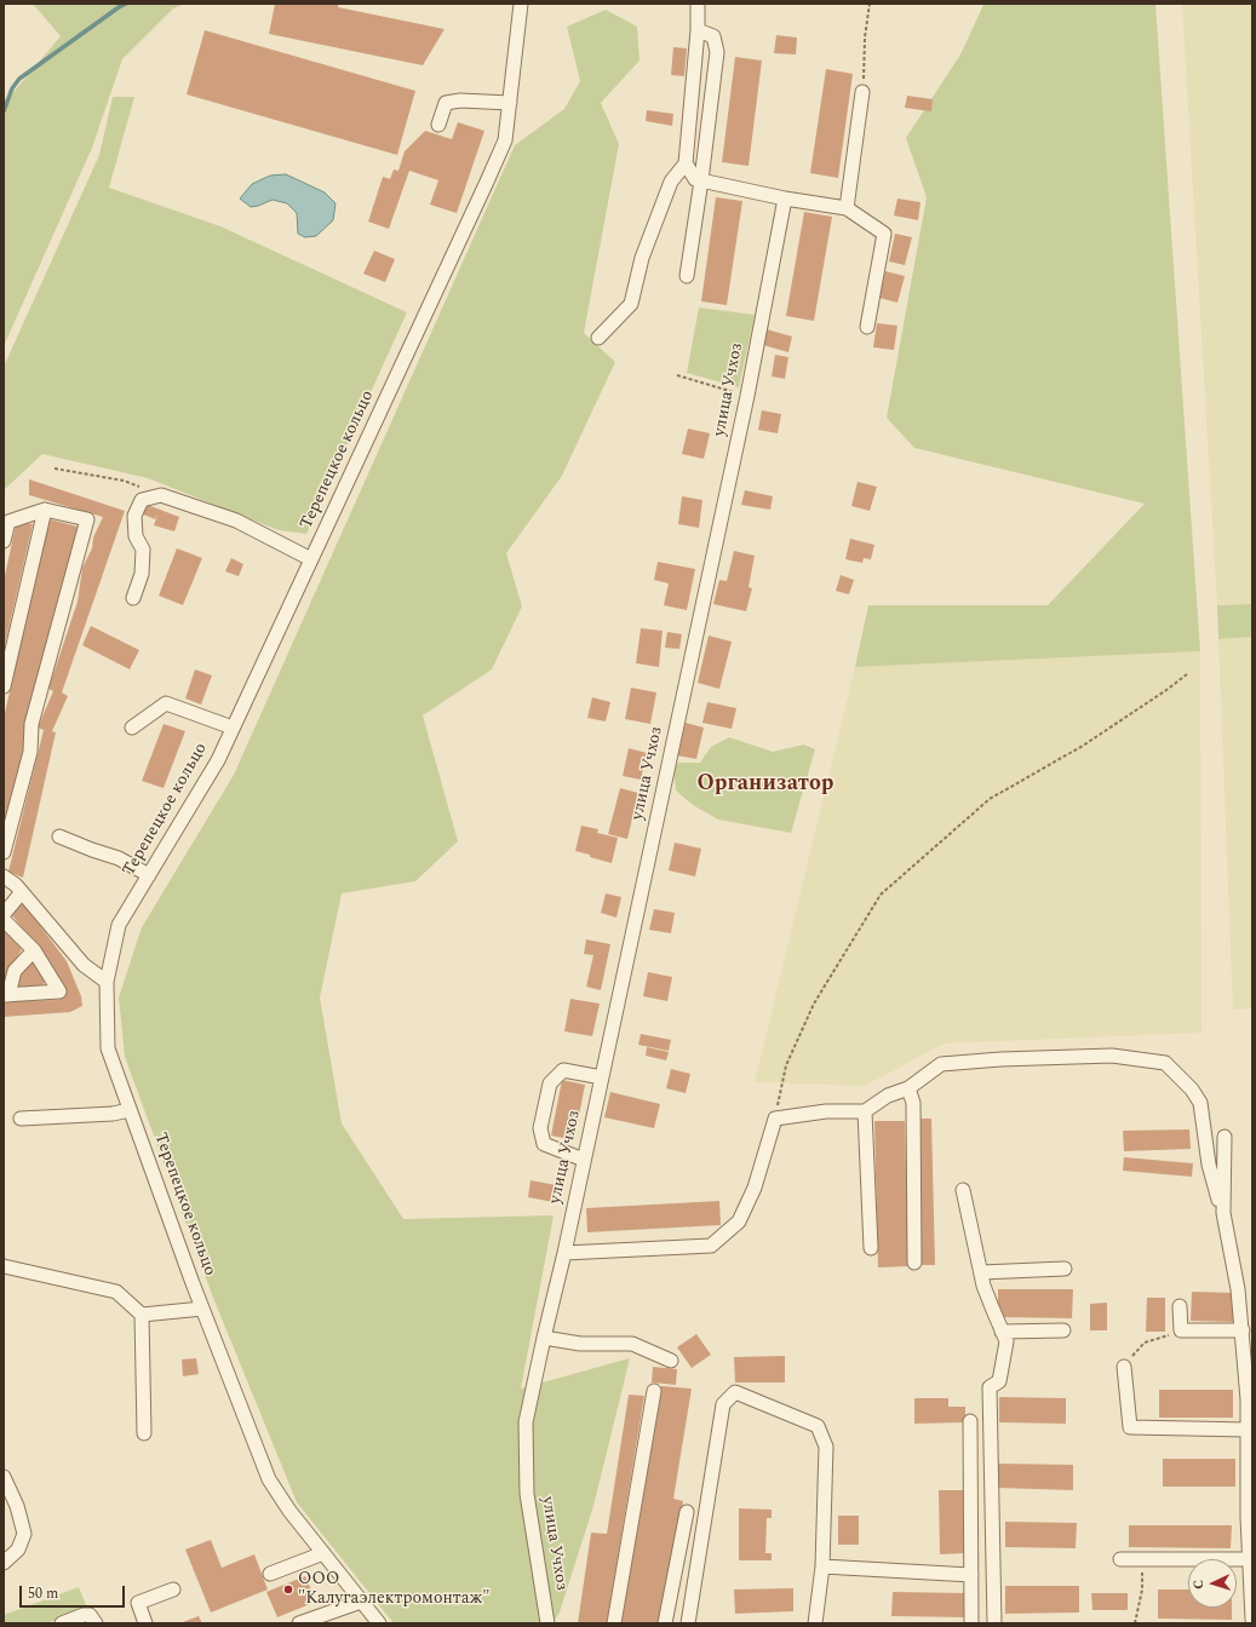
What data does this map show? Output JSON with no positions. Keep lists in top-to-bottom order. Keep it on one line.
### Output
{"streets":{"street":["улица Учхоз","Терепецкое кольцо"]},"districts":["Организатор"],"places":["ООО \"Калугаэлектромонтаж\""],"scale_bar":"50 m","north":"left"}
